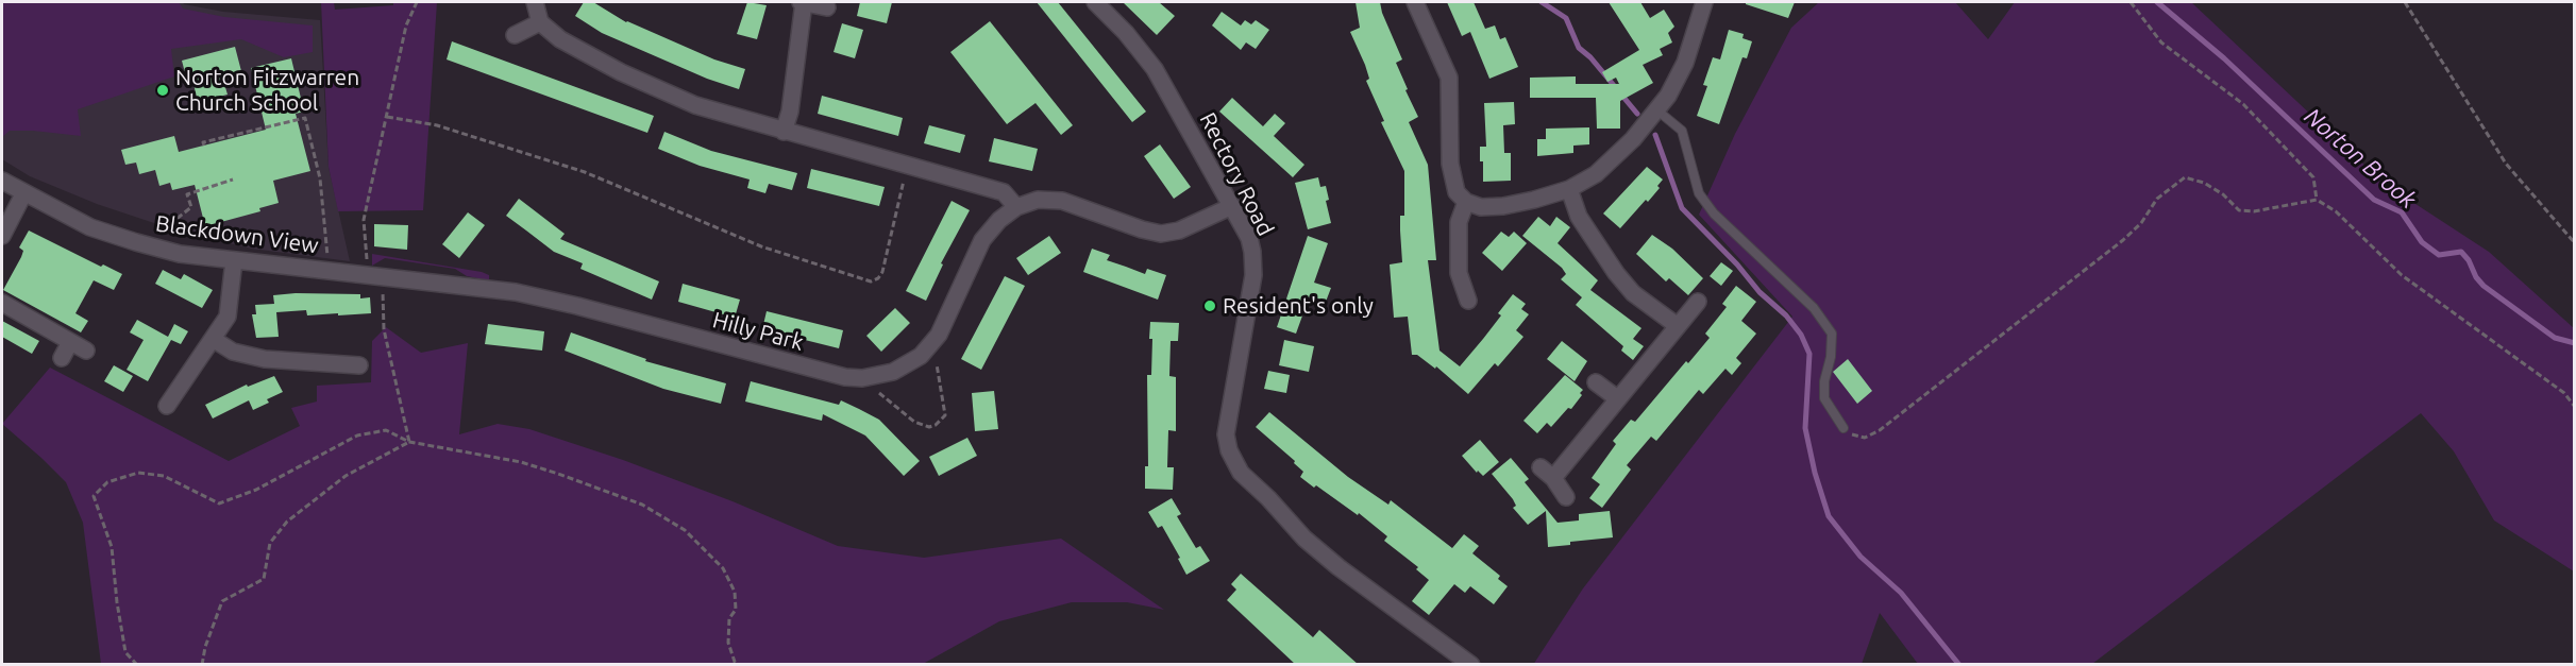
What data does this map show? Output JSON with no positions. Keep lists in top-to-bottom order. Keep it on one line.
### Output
{"streets":{"street":["Rectory Road","Blackdown View","Hilly Park"]},"crossings":[["Rectory Road","Hilly Park"],["Blackdown View","Hilly Park"]],"water":["Norton Brook"],"places":["Norton Fitzwarren Church School","Resident's only"]}
